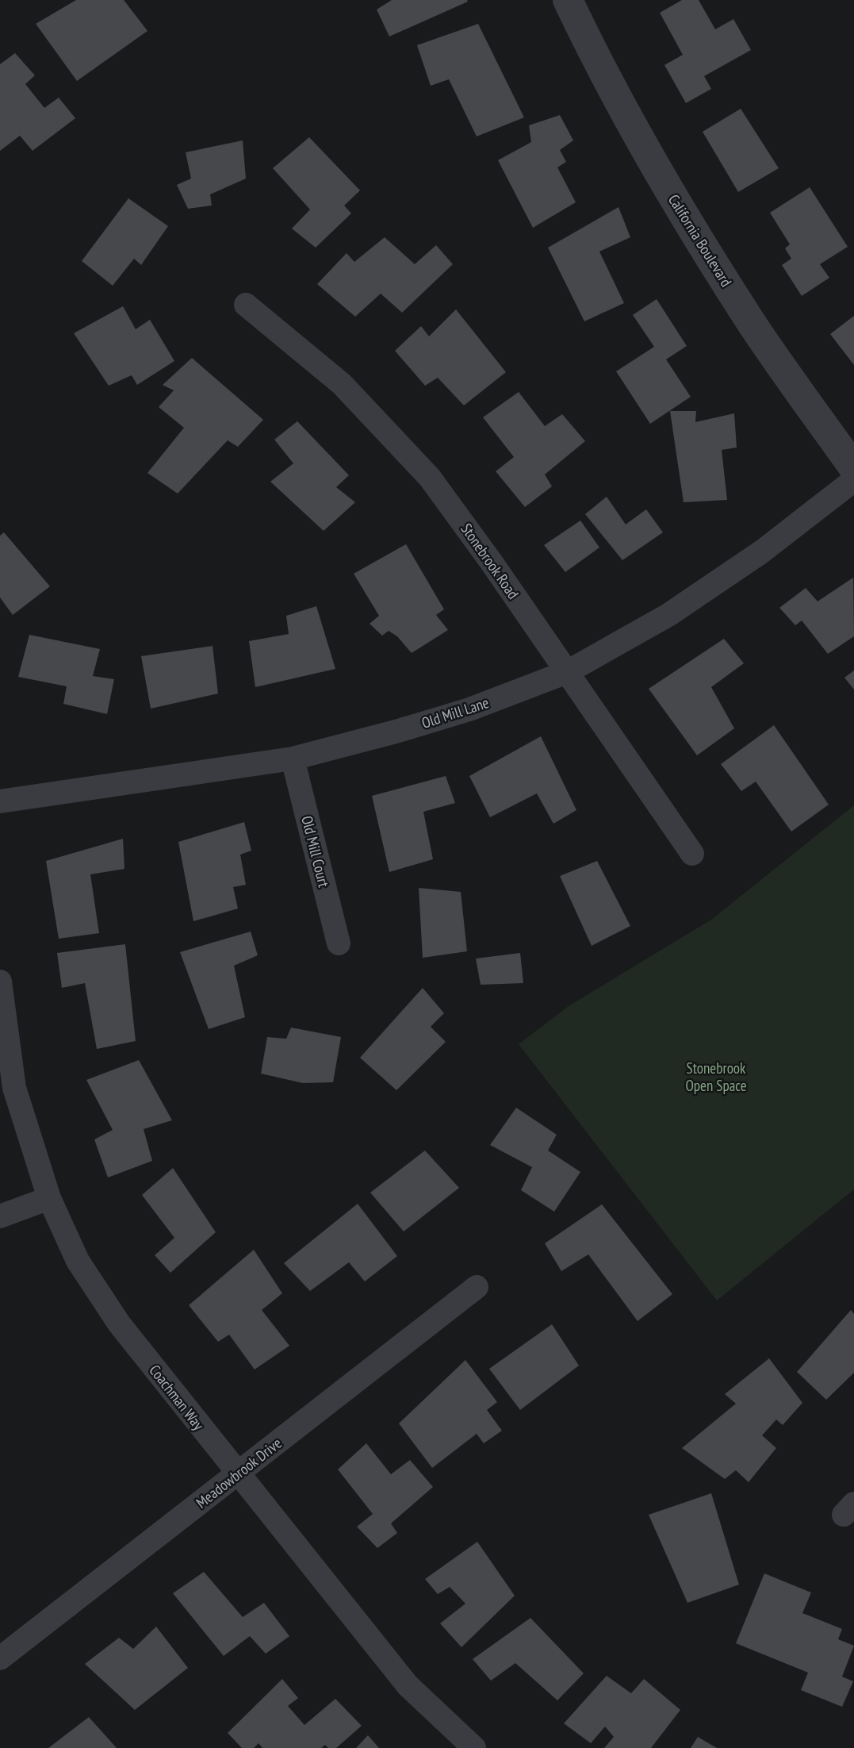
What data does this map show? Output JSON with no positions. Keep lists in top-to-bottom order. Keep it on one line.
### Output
{"streets":{"street":["California Boulevard","Stonebrook Road","Old Mill Lane","Old Mill Court","Coachman Way","Meadowbrook Drive"]},"crossings":[["Stonebrook Road","Old Mill Lane"],["Old Mill Lane","Old Mill Court"],["Coachman Way","Meadowbrook Drive"]],"parks":["Stonebrook Open Space"]}
